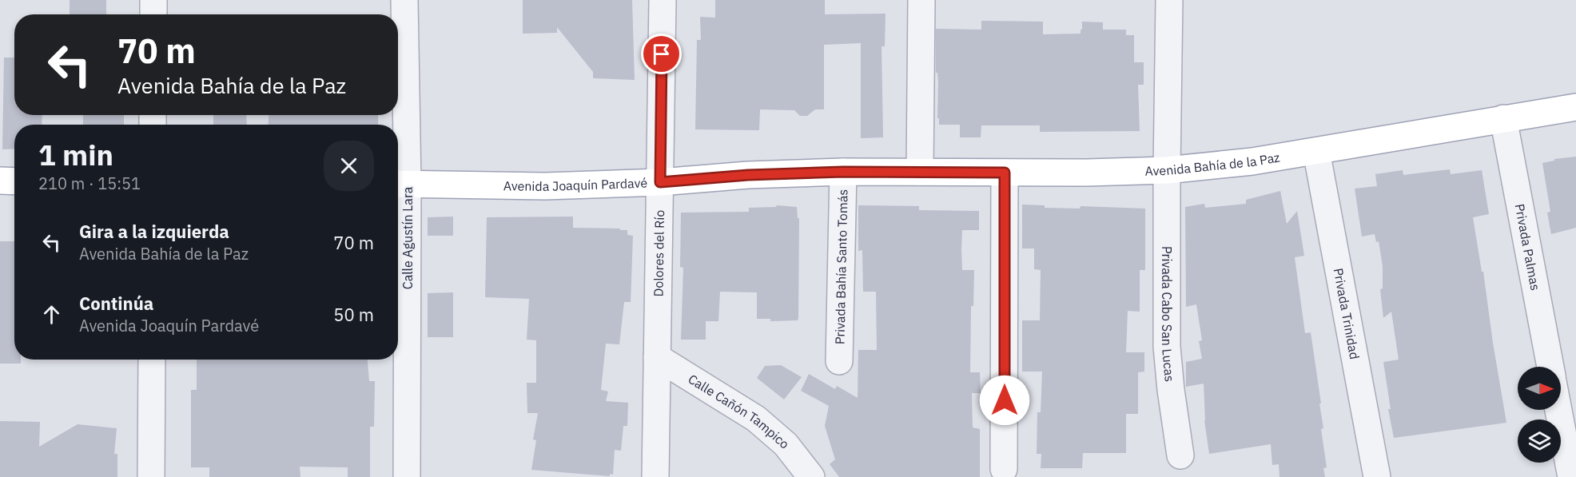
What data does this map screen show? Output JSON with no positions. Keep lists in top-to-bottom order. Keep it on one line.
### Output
{"streets":{"main road":["Avenida Bahía de la Paz","Avenida Joaquín Pardavé"],"street":["Calle Agustín Lara","Privada Palmas","Dolores del Río","Privada Bahía Santo Tomás","Privada Cabo San Lucas","Privada Trinidad","Calle Cañón Tampico"]},"crossings":[["Avenida Bahía de la Paz","Avenida Joaquín Pardavé"],["Avenida Bahía de la Paz","Privada Palmas"],["Avenida Bahía de la Paz","Privada Bahía Santo Tomás"],["Avenida Bahía de la Paz","Privada Cabo San Lucas"],["Avenida Bahía de la Paz","Privada Trinidad"],["Avenida Joaquín Pardavé","Calle Agustín Lara"],["Avenida Joaquín Pardavé","Dolores del Río"],["Avenida Joaquín Pardavé","Privada Bahía Santo Tomás"],["Dolores del Río","Calle Cañón Tampico"]],"north":"right","page":{"turn":["70 m","Avenida Bahía de la Paz"],"heading":["1 min","210 m · 15:51"],"list":[{"name":"Gira a la izquierda","note":"Avenida Bahía de la Paz","value":"70 m"},{"name":"Continúa","note":"Avenida Joaquín Pardavé","value":"50 m"}]}}
